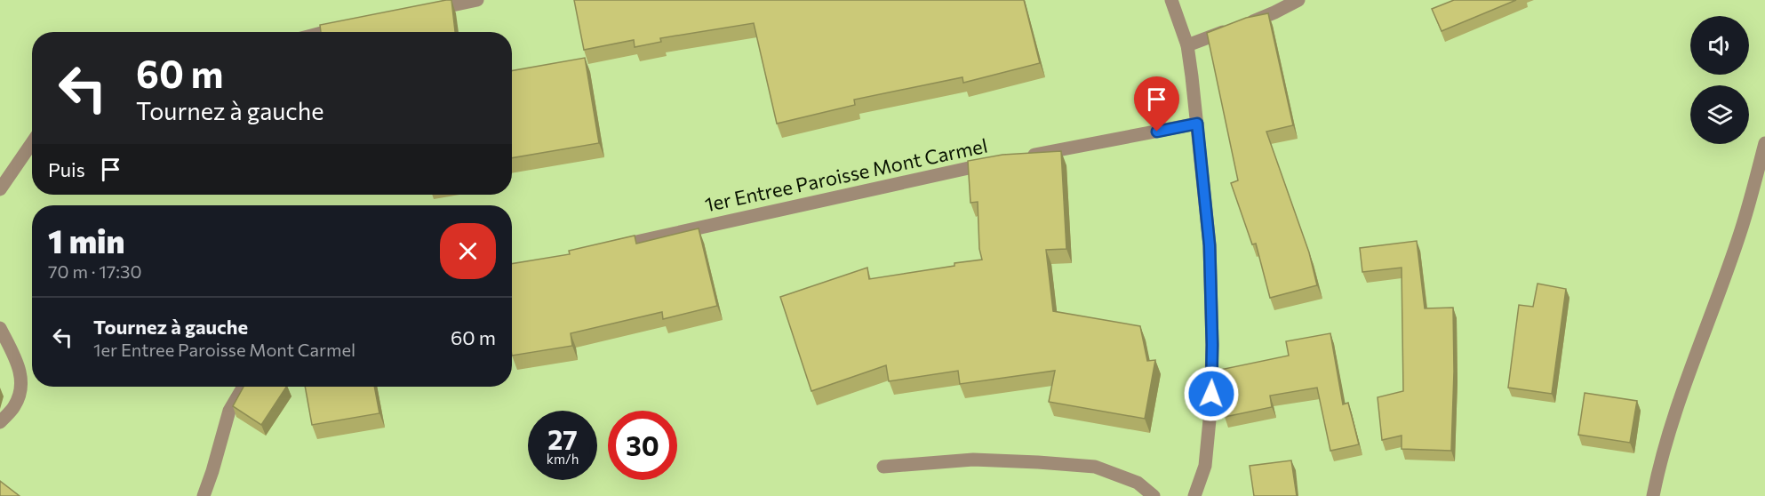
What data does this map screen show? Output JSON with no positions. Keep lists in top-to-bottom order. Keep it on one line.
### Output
{"streets":{"street":["1er Entree Paroisse Mont Carmel"]},"page":{"turn":["60 m","Tournez à gauche"],"then":"Puis","heading":["1 min","70 m · 17:30"],"list":[{"name":"Tournez à gauche","note":"1er Entree Paroisse Mont Carmel","value":"60 m"}],"speed":"27 km/h","limit":"30"}}
